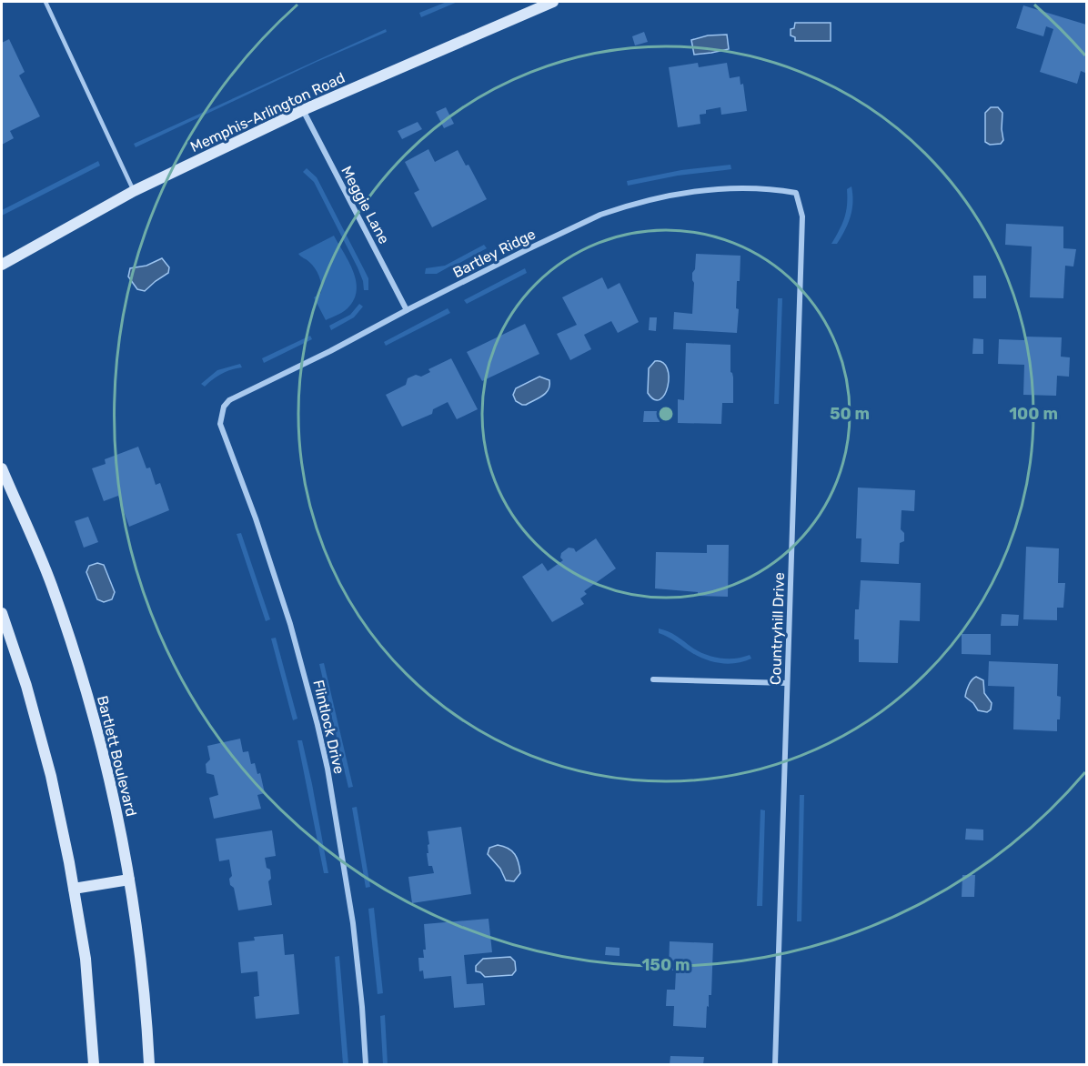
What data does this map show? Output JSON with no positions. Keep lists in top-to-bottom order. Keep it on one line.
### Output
{"streets":{"main road":["Memphis-Arlington Road","Bartlett Boulevard"],"street":["Meggie Lane","Bartley Ridge","Countryhill Drive","Flintlock Drive"]},"crossings":[["Memphis-Arlington Road","Meggie Lane"],["Meggie Lane","Bartley Ridge"],["Bartley Ridge","Countryhill Drive"],["Bartley Ridge","Flintlock Drive"]],"rings":["50 m","100 m","150 m"]}
